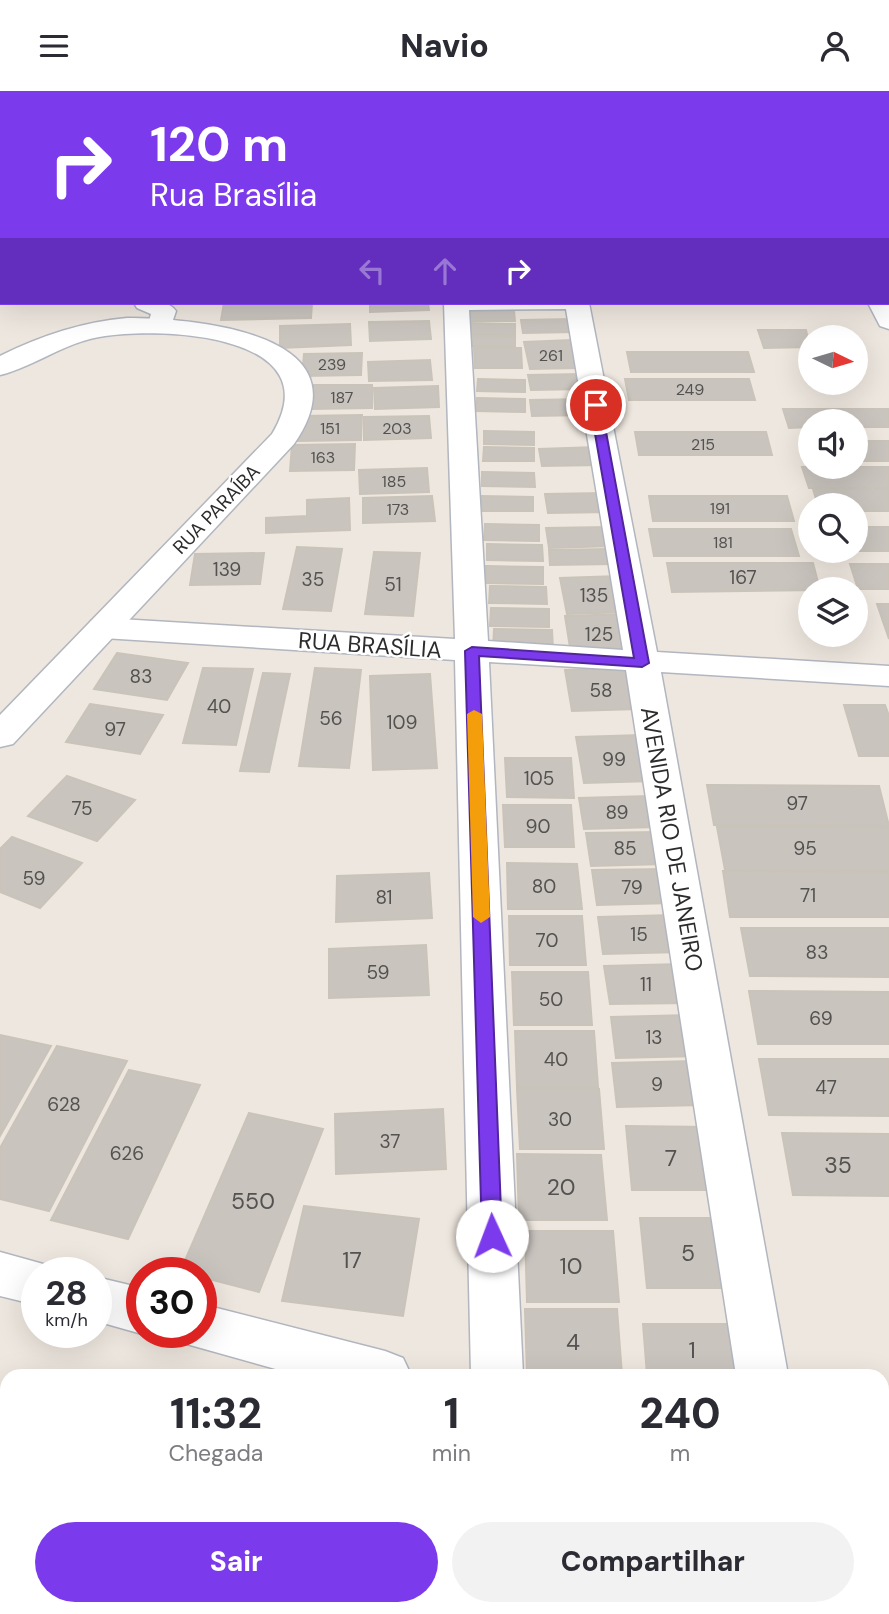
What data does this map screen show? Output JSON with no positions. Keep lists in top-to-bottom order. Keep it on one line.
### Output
{"streets":{"street":["RUA PARAÍBA","RUA BRASÍLIA","AVENIDA RIO DE JANEIRO"]},"crossings":[["RUA PARAÍBA","RUA BRASÍLIA"],["RUA BRASÍLIA","AVENIDA RIO DE JANEIRO"]],"house_numbers":["261","239","249","187","151","203","215","163","185","191","173","181","139","167","35","51","135","125","83","58","40","56","109","97","99","105","97","75","89","90","85","95","59","80","79","71","81","15","70","83","59","11","50","69","13","40","9","47","628","30","37","626","7","35","20","550","5","17","10","4","1"],"north":"right","page":{"header":"Navio","turn":["120 m","Rua Brasília"],"speed":"28 km/h","limit":"30","eta":["11:32","Chegada","1","min","240","m"],"buttons":["Sair","Compartilhar"]}}
